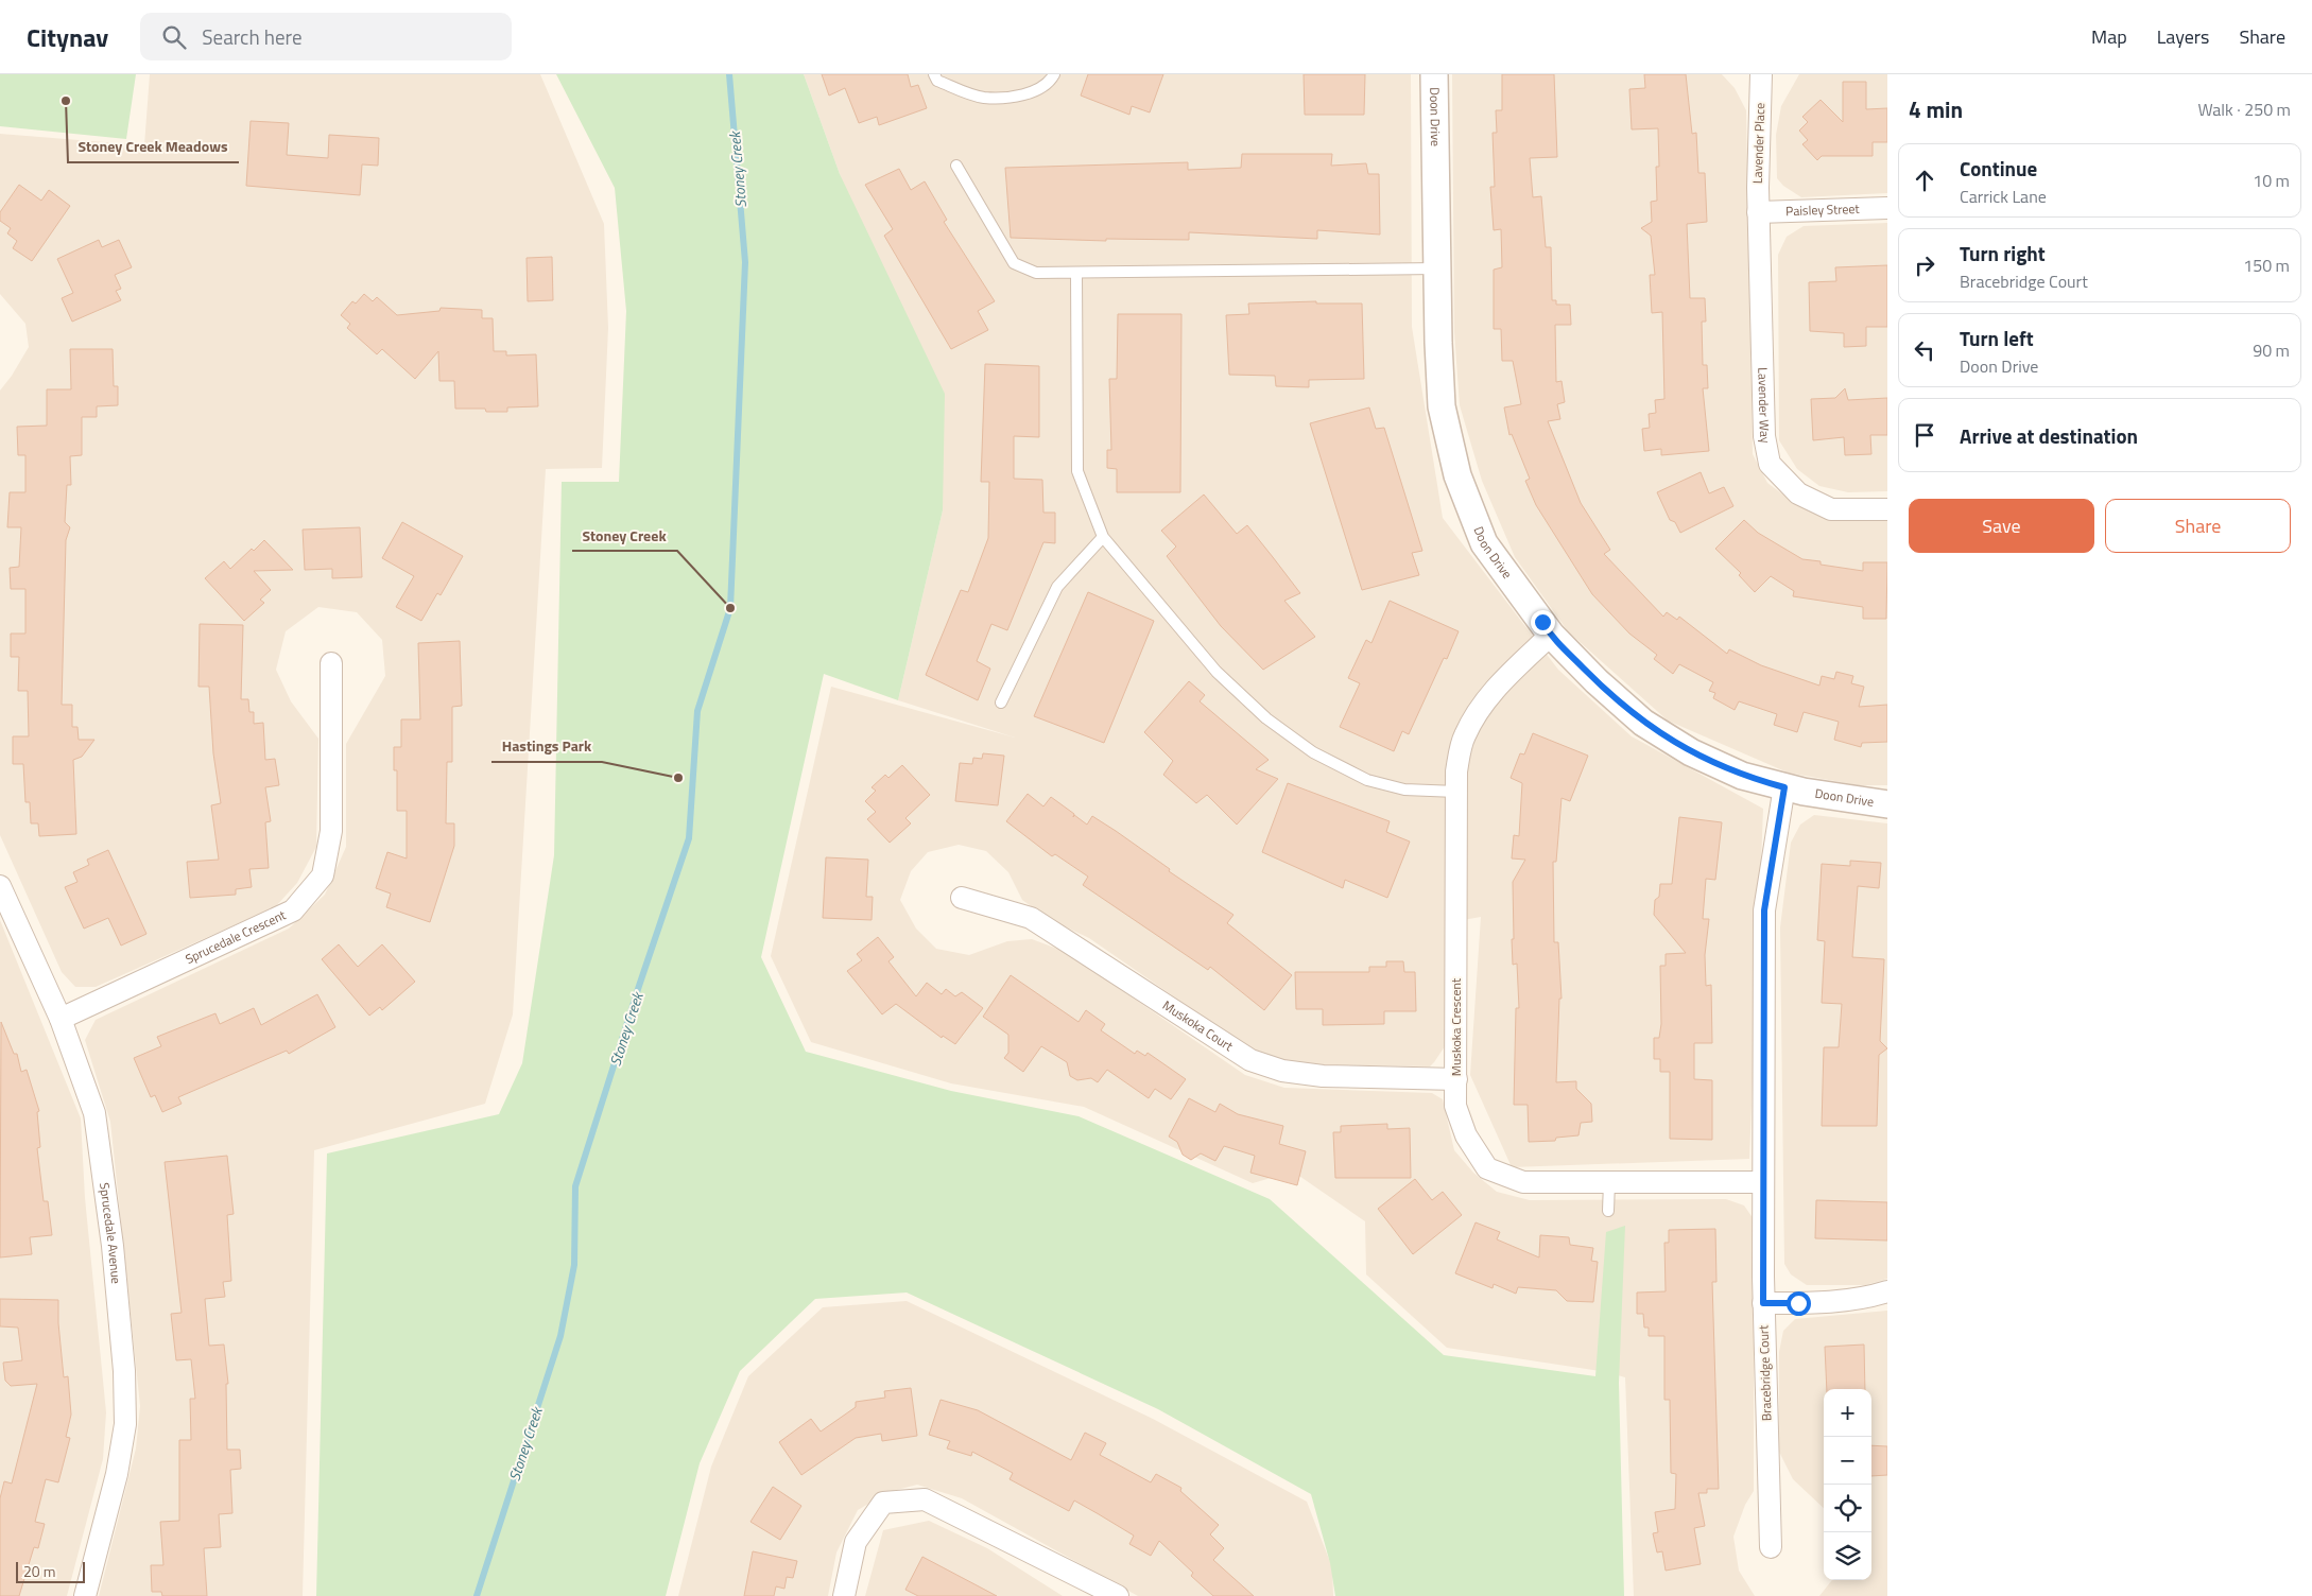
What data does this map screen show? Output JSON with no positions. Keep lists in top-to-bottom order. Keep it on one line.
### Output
{"streets":{"street":["Doon Drive","Lavender Place","Paisley Street","Lavender Way","Sprucedale Crescent","Muskoka Court","Muskoka Crescent","Sprucedale Avenue","Bracebridge Court"]},"crossings":[["Doon Drive","Muskoka Crescent"],["Doon Drive","Bracebridge Court"],["Lavender Place","Paisley Street"],["Lavender Place","Lavender Way"],["Paisley Street","Lavender Way"],["Sprucedale Crescent","Sprucedale Avenue"],["Muskoka Court","Muskoka Crescent"],["Muskoka Crescent","Bracebridge Court"]],"water":["Stoney Creek"],"places":["Stoney Creek Meadows","Stoney Creek","Hastings Park"],"scale_bar":"20 m","page":{"header":"Citynav","search":"Search here","nav":["Map","Layers","Share"],"heading":["4 min","Walk · 250 m"],"list":[["Continue","Carrick Lane","10 m"],["Turn right","Bracebridge Court","150 m"],["Turn left","Doon Drive","90 m"],"Arrive at destination"],"buttons":["Save","Share"],"map_buttons":["+","−"],"scale":"20 m"}}
